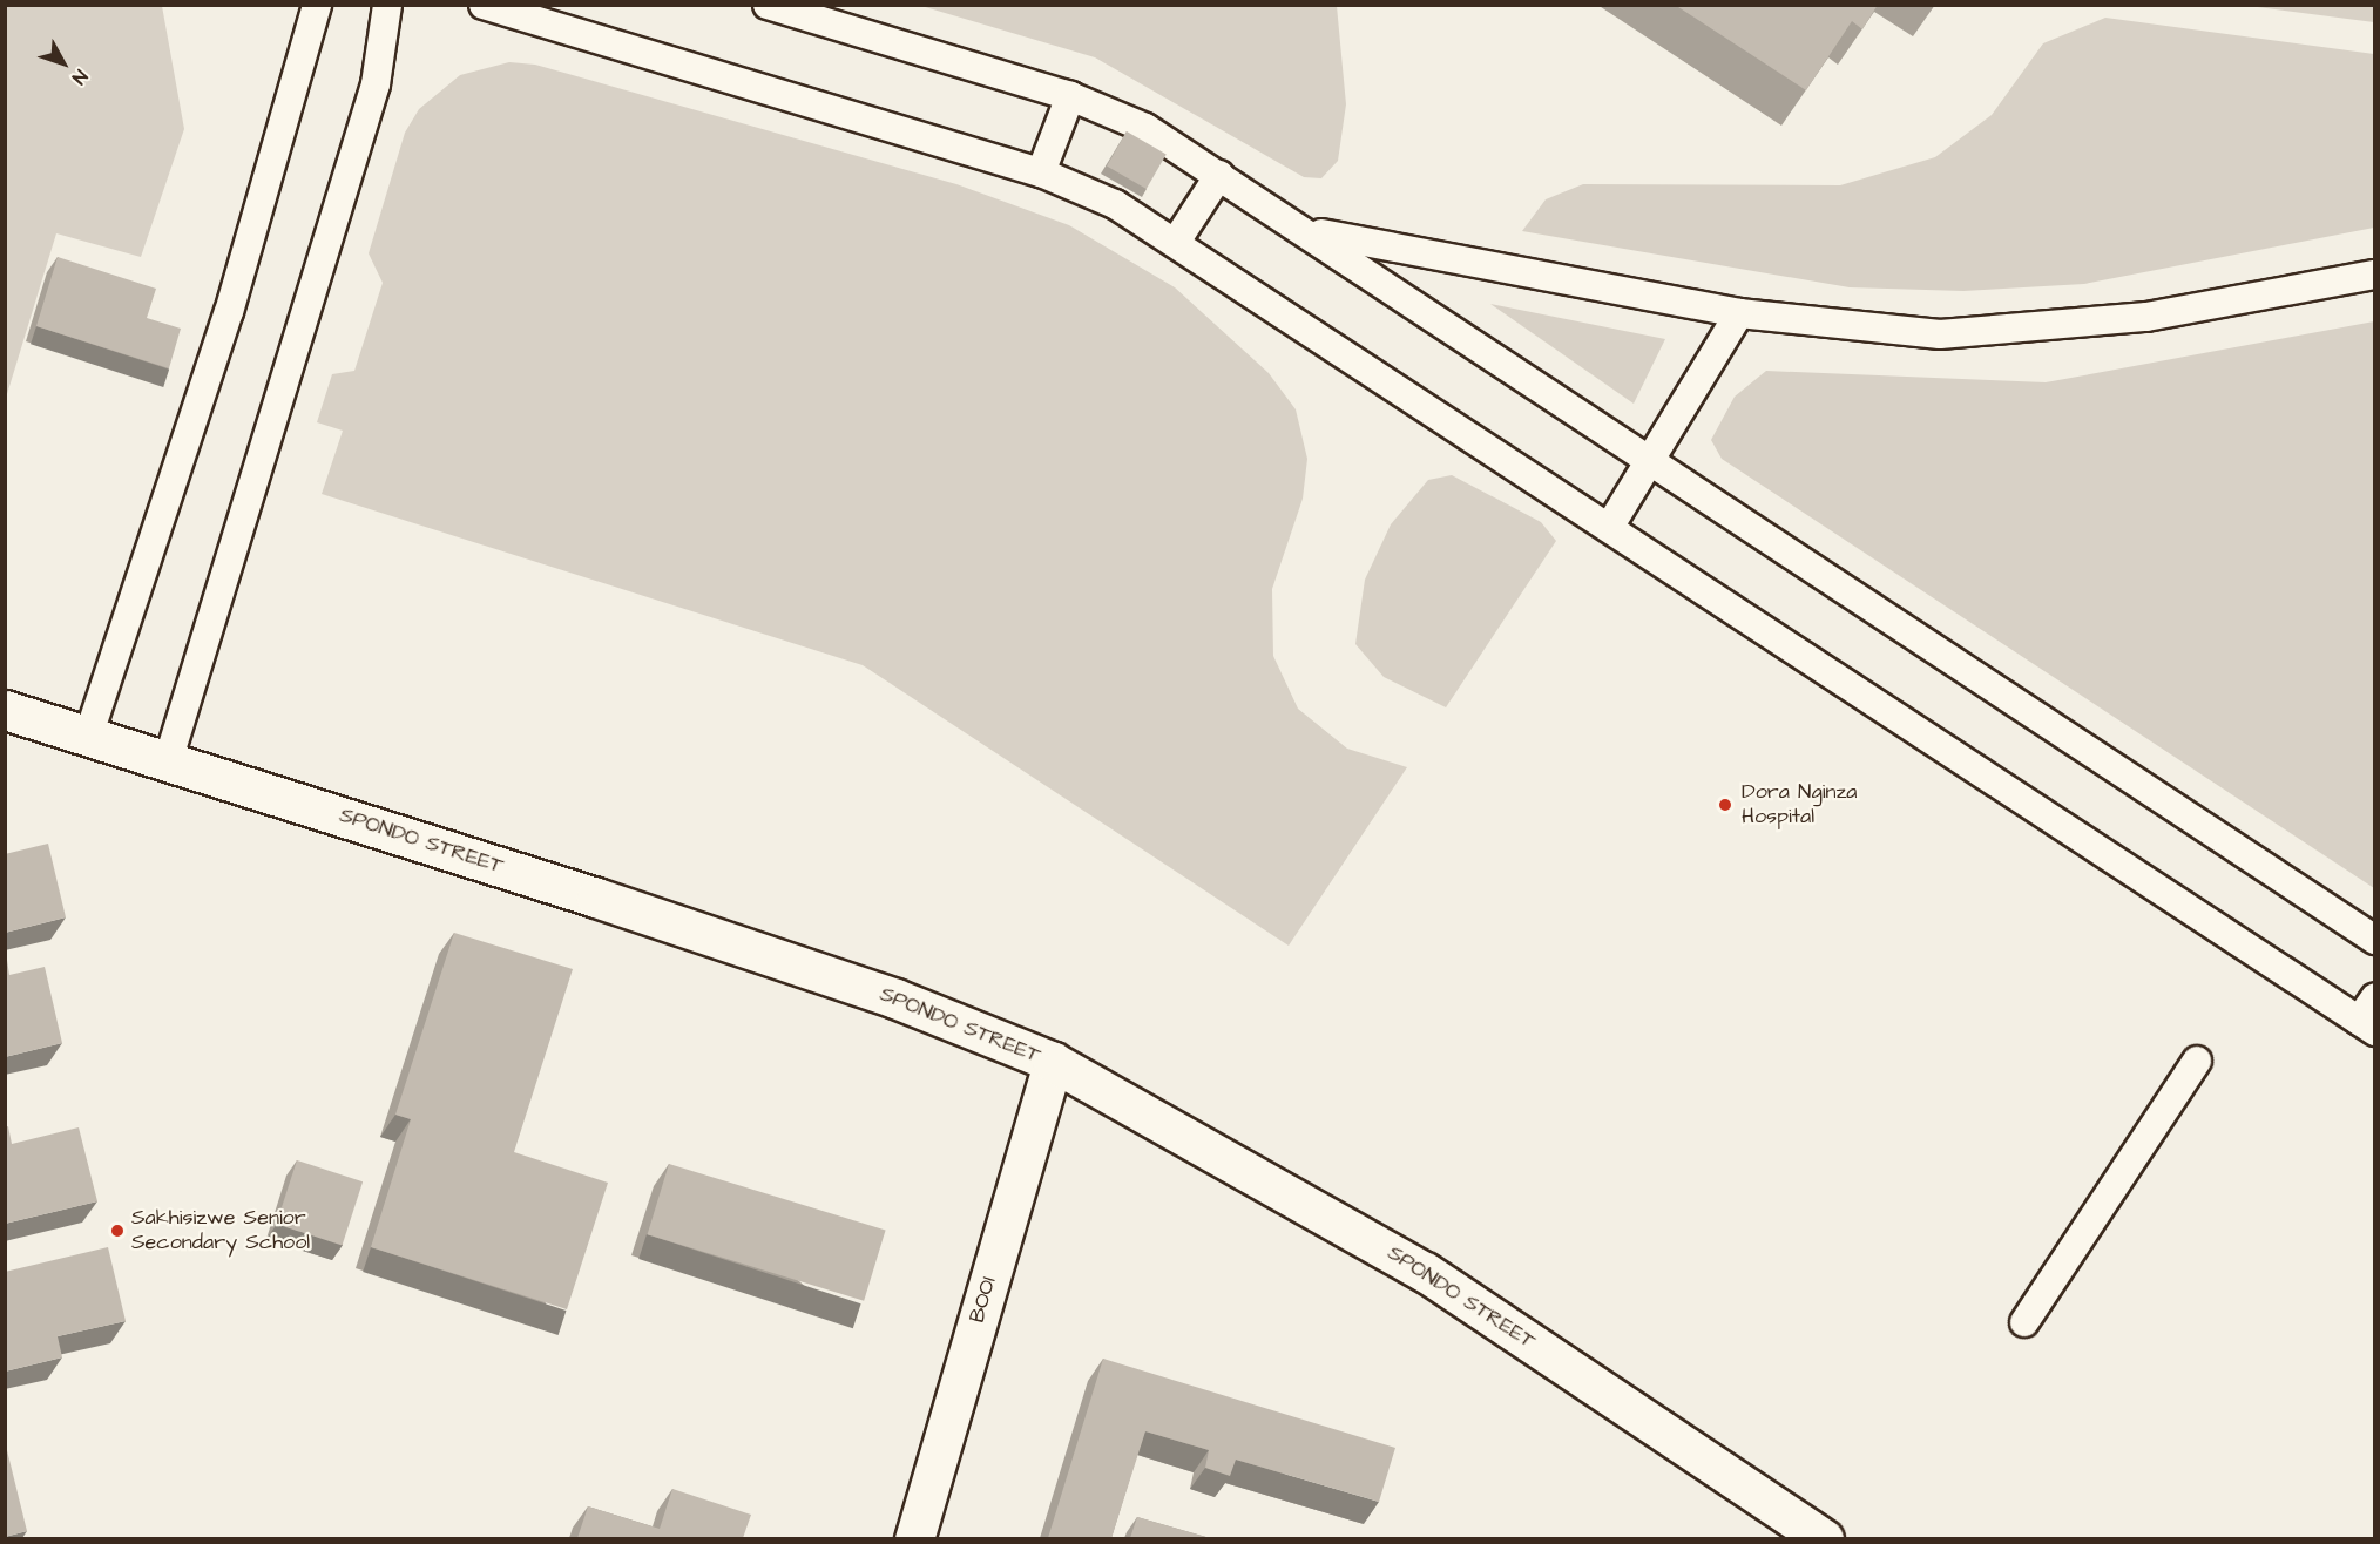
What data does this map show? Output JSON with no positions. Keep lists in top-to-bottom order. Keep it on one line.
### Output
{"streets":{"main road":["SPONDO STREET","BOOI"]},"crossings":[["SPONDO STREET","BOOI"]],"places":["Dora Nginza Hospital","Sakhisizwe Senior Secondary School"],"north":"bottom right"}
